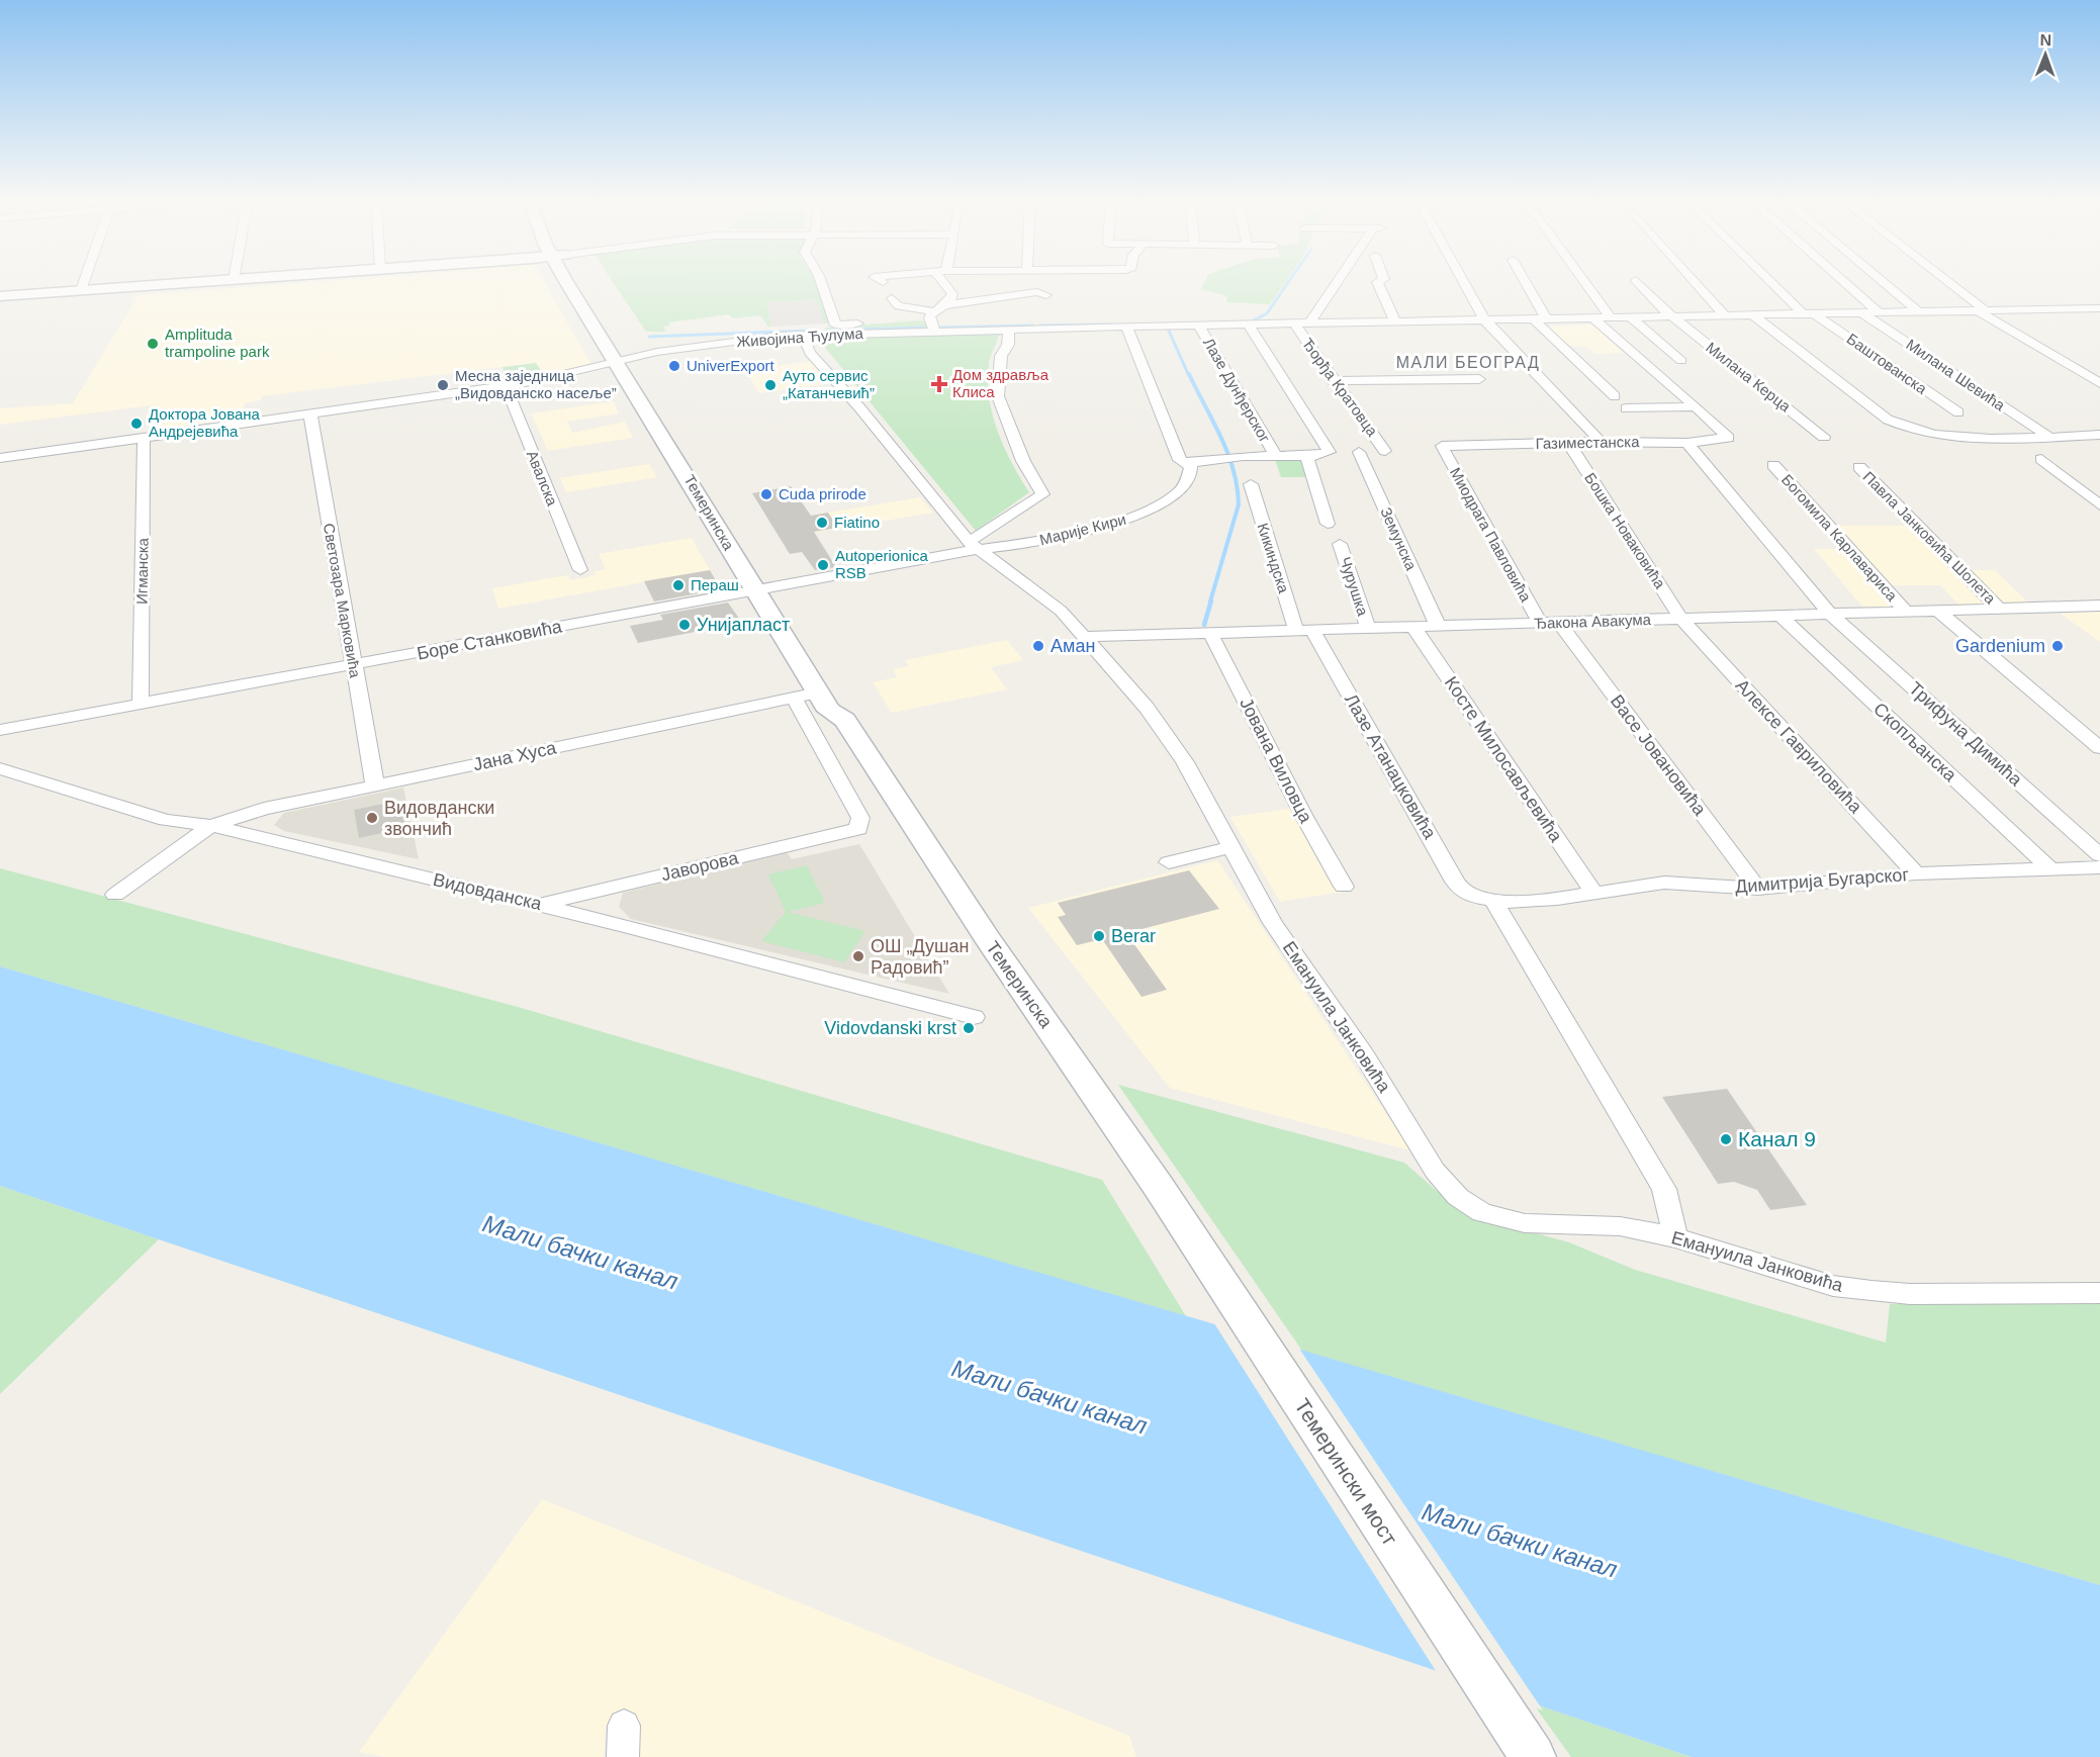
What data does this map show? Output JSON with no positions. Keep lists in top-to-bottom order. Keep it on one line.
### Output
{"streets":{"main road":["Темеринска","Темерински мост"],"street":["Живојина Ћулума","Баштованска","Милана Шевића","Милана Керца","Ђорђа Кратовца","Лазе Дунђерског","Газиместанска","Авалска","Марије Кири","Бошка Новаковића","Миодрага Павловића","Богомила Карлавариса","Павла Јанковића Шолета","Земунска","Кикиндска","Игманска","Чурушка","Светозара Марковића","Ђакона Авакума","Боре Станковића","Трифуна Димића","Скопљанска","Алексе Гавриловића","Васе Јовановића","Јана Хуса","Косте Милосављевића","Јована Виловца","Лазе Атанацковића","Јаворова","Димитрија Бугарског","Видовданска","Емануила Јанковића"]},"crossings":[["Живојина Ћулума","Баштованска"],["Живојина Ћулума","Милана Шевића"],["Живојина Ћулума","Милана Керца"],["Живојина Ћулума","Ђорђа Кратовца"],["Живојина Ћулума","Лазе Дунђерског"],["Живојина Ћулума","Авалска"],["Живојина Ћулума","Темеринска"],["Живојина Ћулума","Игманска"],["Живојина Ћулума","Светозара Марковића"],["Живојина Ћулума","Емануила Јанковића"],["Газиместанска","Бошка Новаковића"],["Газиместанска","Миодрага Павловића"],["Газиместанска","Трифуна Димића"],["Темеринска","Боре Станковића"],["Темеринска","Јана Хуса"],["Темеринска","Темерински мост"],["Марије Кири","Боре Станковића"],["Марије Кири","Емануила Јанковића"],["Бошка Новаковића","Ђакона Авакума"],["Бошка Новаковића","Алексе Гавриловића"],["Миодрага Павловића","Ђакона Авакума"],["Богомила Карлавариса","Ђакона Авакума"],["Павла Јанковића Шолета","Ђакона Авакума"],["Земунска","Ђакона Авакума"],["Кикиндска","Ђакона Авакума"],["Кикиндска","Лазе Атанацковића"],["Игманска","Боре Станковића"],["Чурушка","Ђакона Авакума"],["Светозара Марковића","Боре Станковића"],["Светозара Марковића","Јана Хуса"],["Ђакона Авакума","Трифуна Димића"],["Ђакона Авакума","Скопљанска"],["Ђакона Авакума","Алексе Гавриловића"],["Ђакона Авакума","Васе Јовановића"],["Ђакона Авакума","Косте Милосављевића"],["Ђакона Авакума","Јована Виловца"],["Ђакона Авакума","Лазе Атанацковића"],["Ђакона Авакума","Емануила Јанковића"],["Боре Станковића","Емануила Јанковића"],["Скопљанска","Димитрија Бугарског"],["Алексе Гавриловића","Димитрија Бугарског"],["Васе Јовановића","Димитрија Бугарског"],["Јана Хуса","Јаворова"],["Јана Хуса","Видовданска"],["Косте Милосављевића","Димитрија Бугарског"],["Лазе Атанацковића","Димитрија Бугарског"],["Лазе Атанацковића","Емануила Јанковића"],["Јаворова","Видовданска"]],"districts":["МАЛИ БЕОГРАД"],"water":["Мали бачки канал"],"places":{"other":["Amplituda trampoline park","UniverExport","Месна заједница „Видовданско насеље”","Ауто сервис „Катанчевић”","Доктора Јована Андрејевића","Cuda prirode","Fiatino","Autoperionica RSB","Пераш","Унијапласт","Аман","Gardenium","Видовдански звончић","Berar","ОШ „Душан Радовић”","Vidovdanski krst","Канал 9"],"health":["Дом здравља Клиса"]},"north":"top"}
